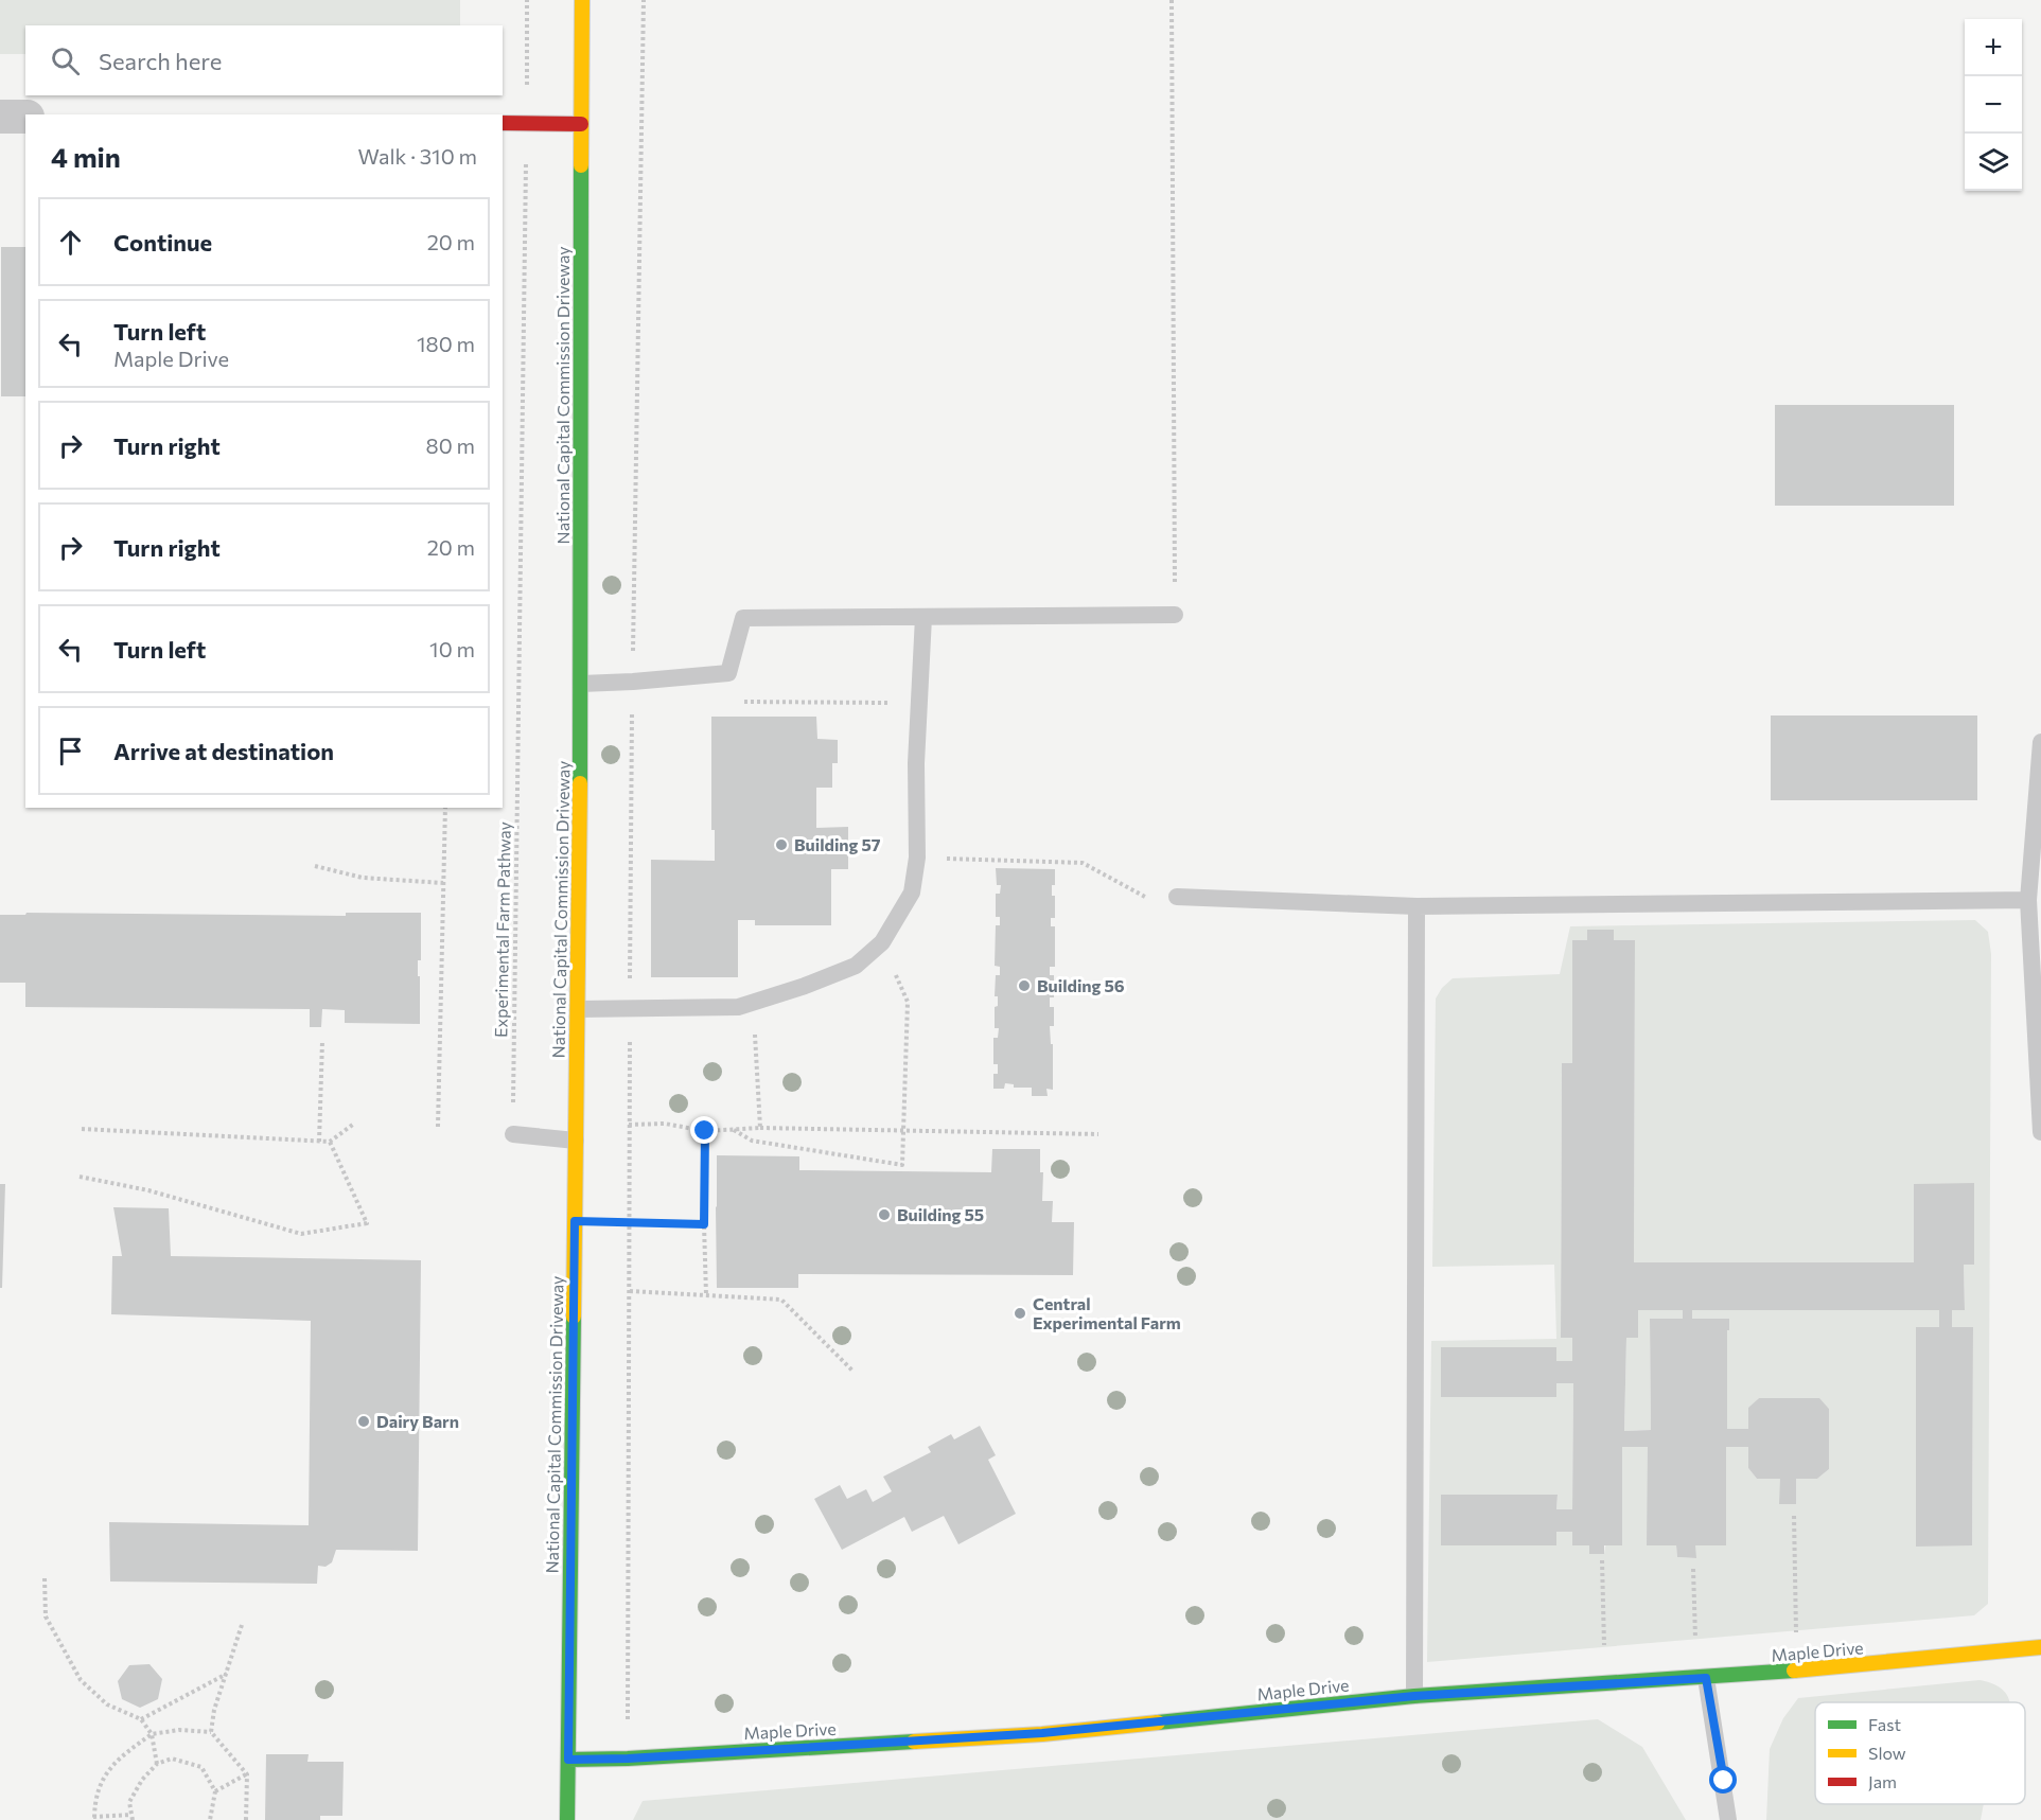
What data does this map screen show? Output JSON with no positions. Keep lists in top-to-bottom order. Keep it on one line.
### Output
{"streets":{"street":["National Capital Commission Driveway","Maple Drive"],"path":["Experimental Farm Pathway"]},"crossings":[["National Capital Commission Driveway","Maple Drive"]],"places":["Building 57","Building 56","Building 55","Central Experimental Farm","Dairy Barn"],"legend":["Fast","Slow","Jam"],"page":{"map_buttons":["+","−"],"search":"Search here","heading":["4 min","Walk · 310 m"],"list":[["Continue","20 m"],["Turn left","Maple Drive","180 m"],["Turn right","80 m"],["Turn right","20 m"],["Turn left","10 m"],"Arrive at destination"]}}
